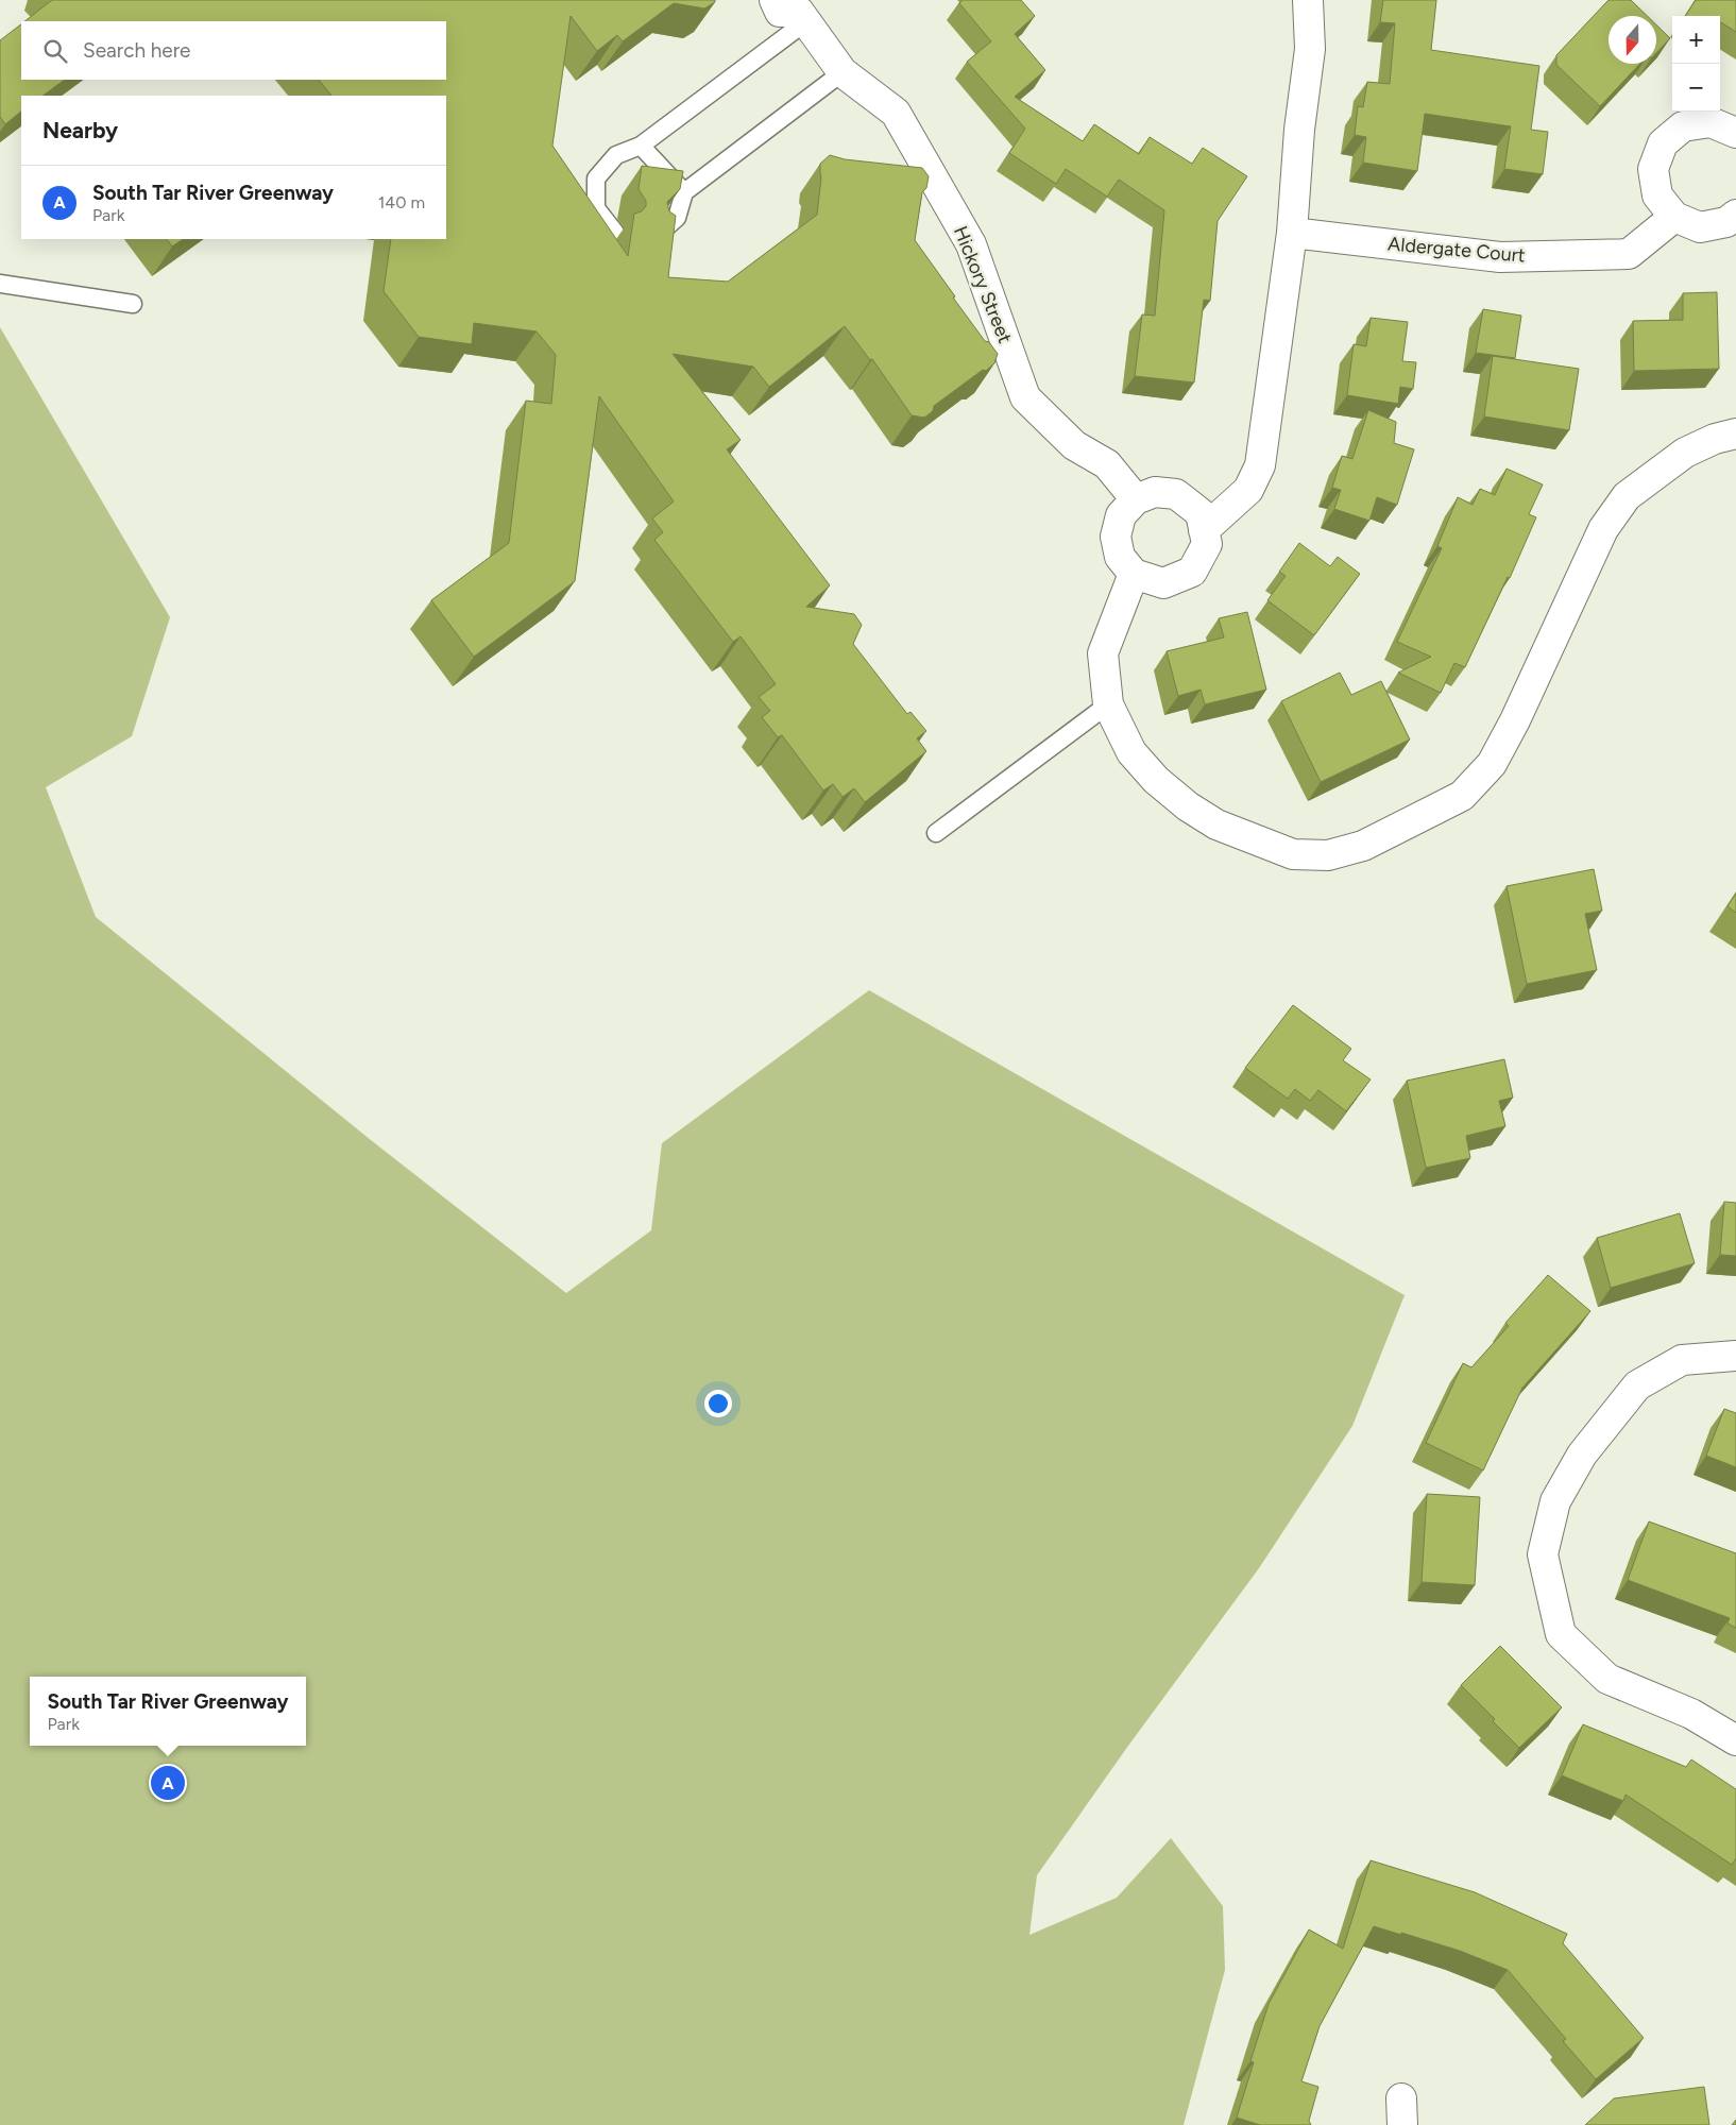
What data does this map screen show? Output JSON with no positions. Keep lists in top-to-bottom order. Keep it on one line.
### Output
{"streets":{"street":["Aldergate Court","Hickory Street"]},"north":"bottom","page":{"map_buttons":["+","−"],"search":"Search here","heading":"Nearby","list":[{"mark":"A","name":"South Tar River Greenway","note":"Park","value":"140 m"}],"popup":["South Tar River Greenway","Park"],"pins":"A"}}
